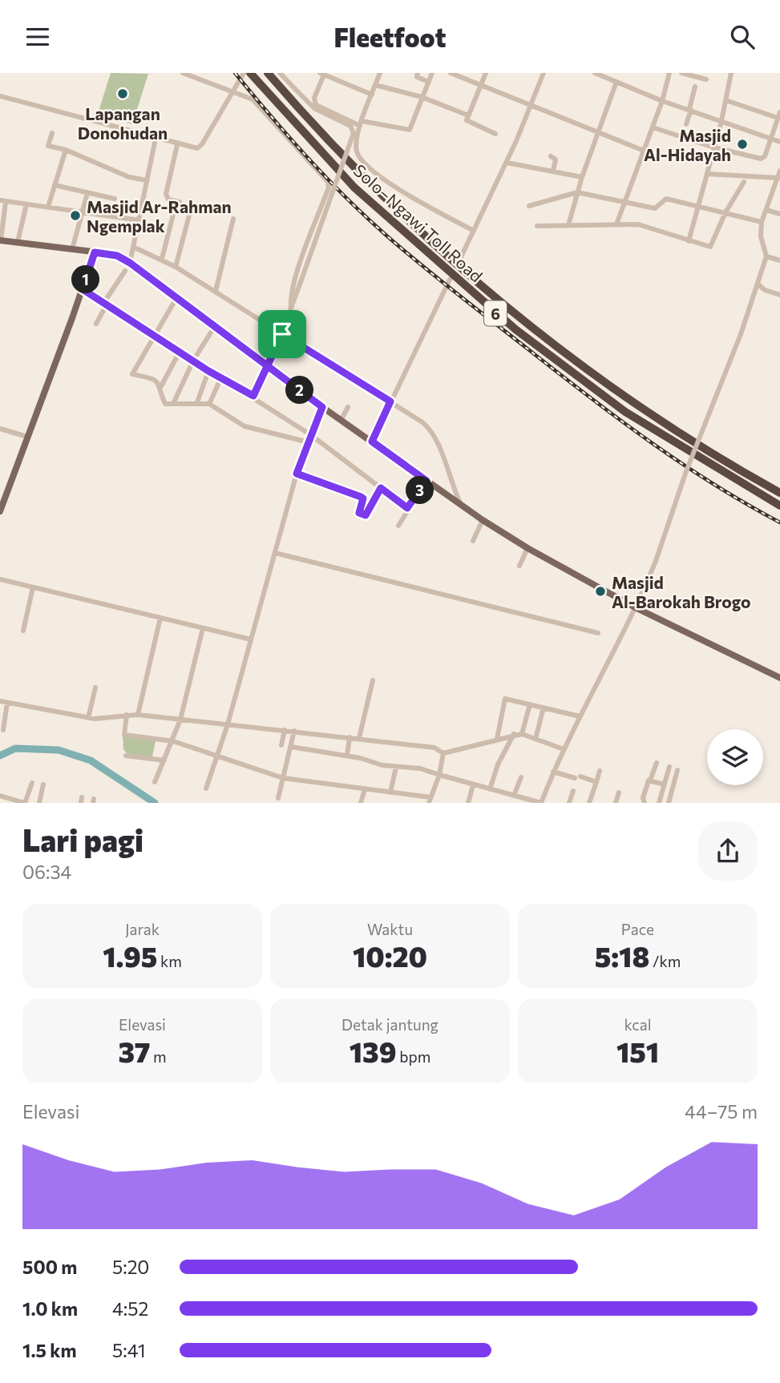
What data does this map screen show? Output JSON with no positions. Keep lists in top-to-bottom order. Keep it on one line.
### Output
{"streets":{"highway":["Solo–Ngawi Toll Road","6"]},"places":["Lapangan Donohudan","Masjid Al-Hidayah","Masjid Ar-Rahman Ngemplak","Masjid Al-Barokah Brogo"],"page":{"header":"Fleetfoot","pins":["1","2","3"],"heading":["Lari pagi","06:34"],"stats":[["Jarak","1.95 km"],["Waktu","10:20"],["Pace","5:18 /km"],["Elevasi","37 m"],["Detak jantung","139 bpm"],["kcal","151"]],"chart":["Elevasi","44–75 m"],"list":[{"name":"500 m","note":"5:20"},{"name":"1.0 km","note":"4:52"},{"name":"1.5 km","note":"5:41"}]}}
